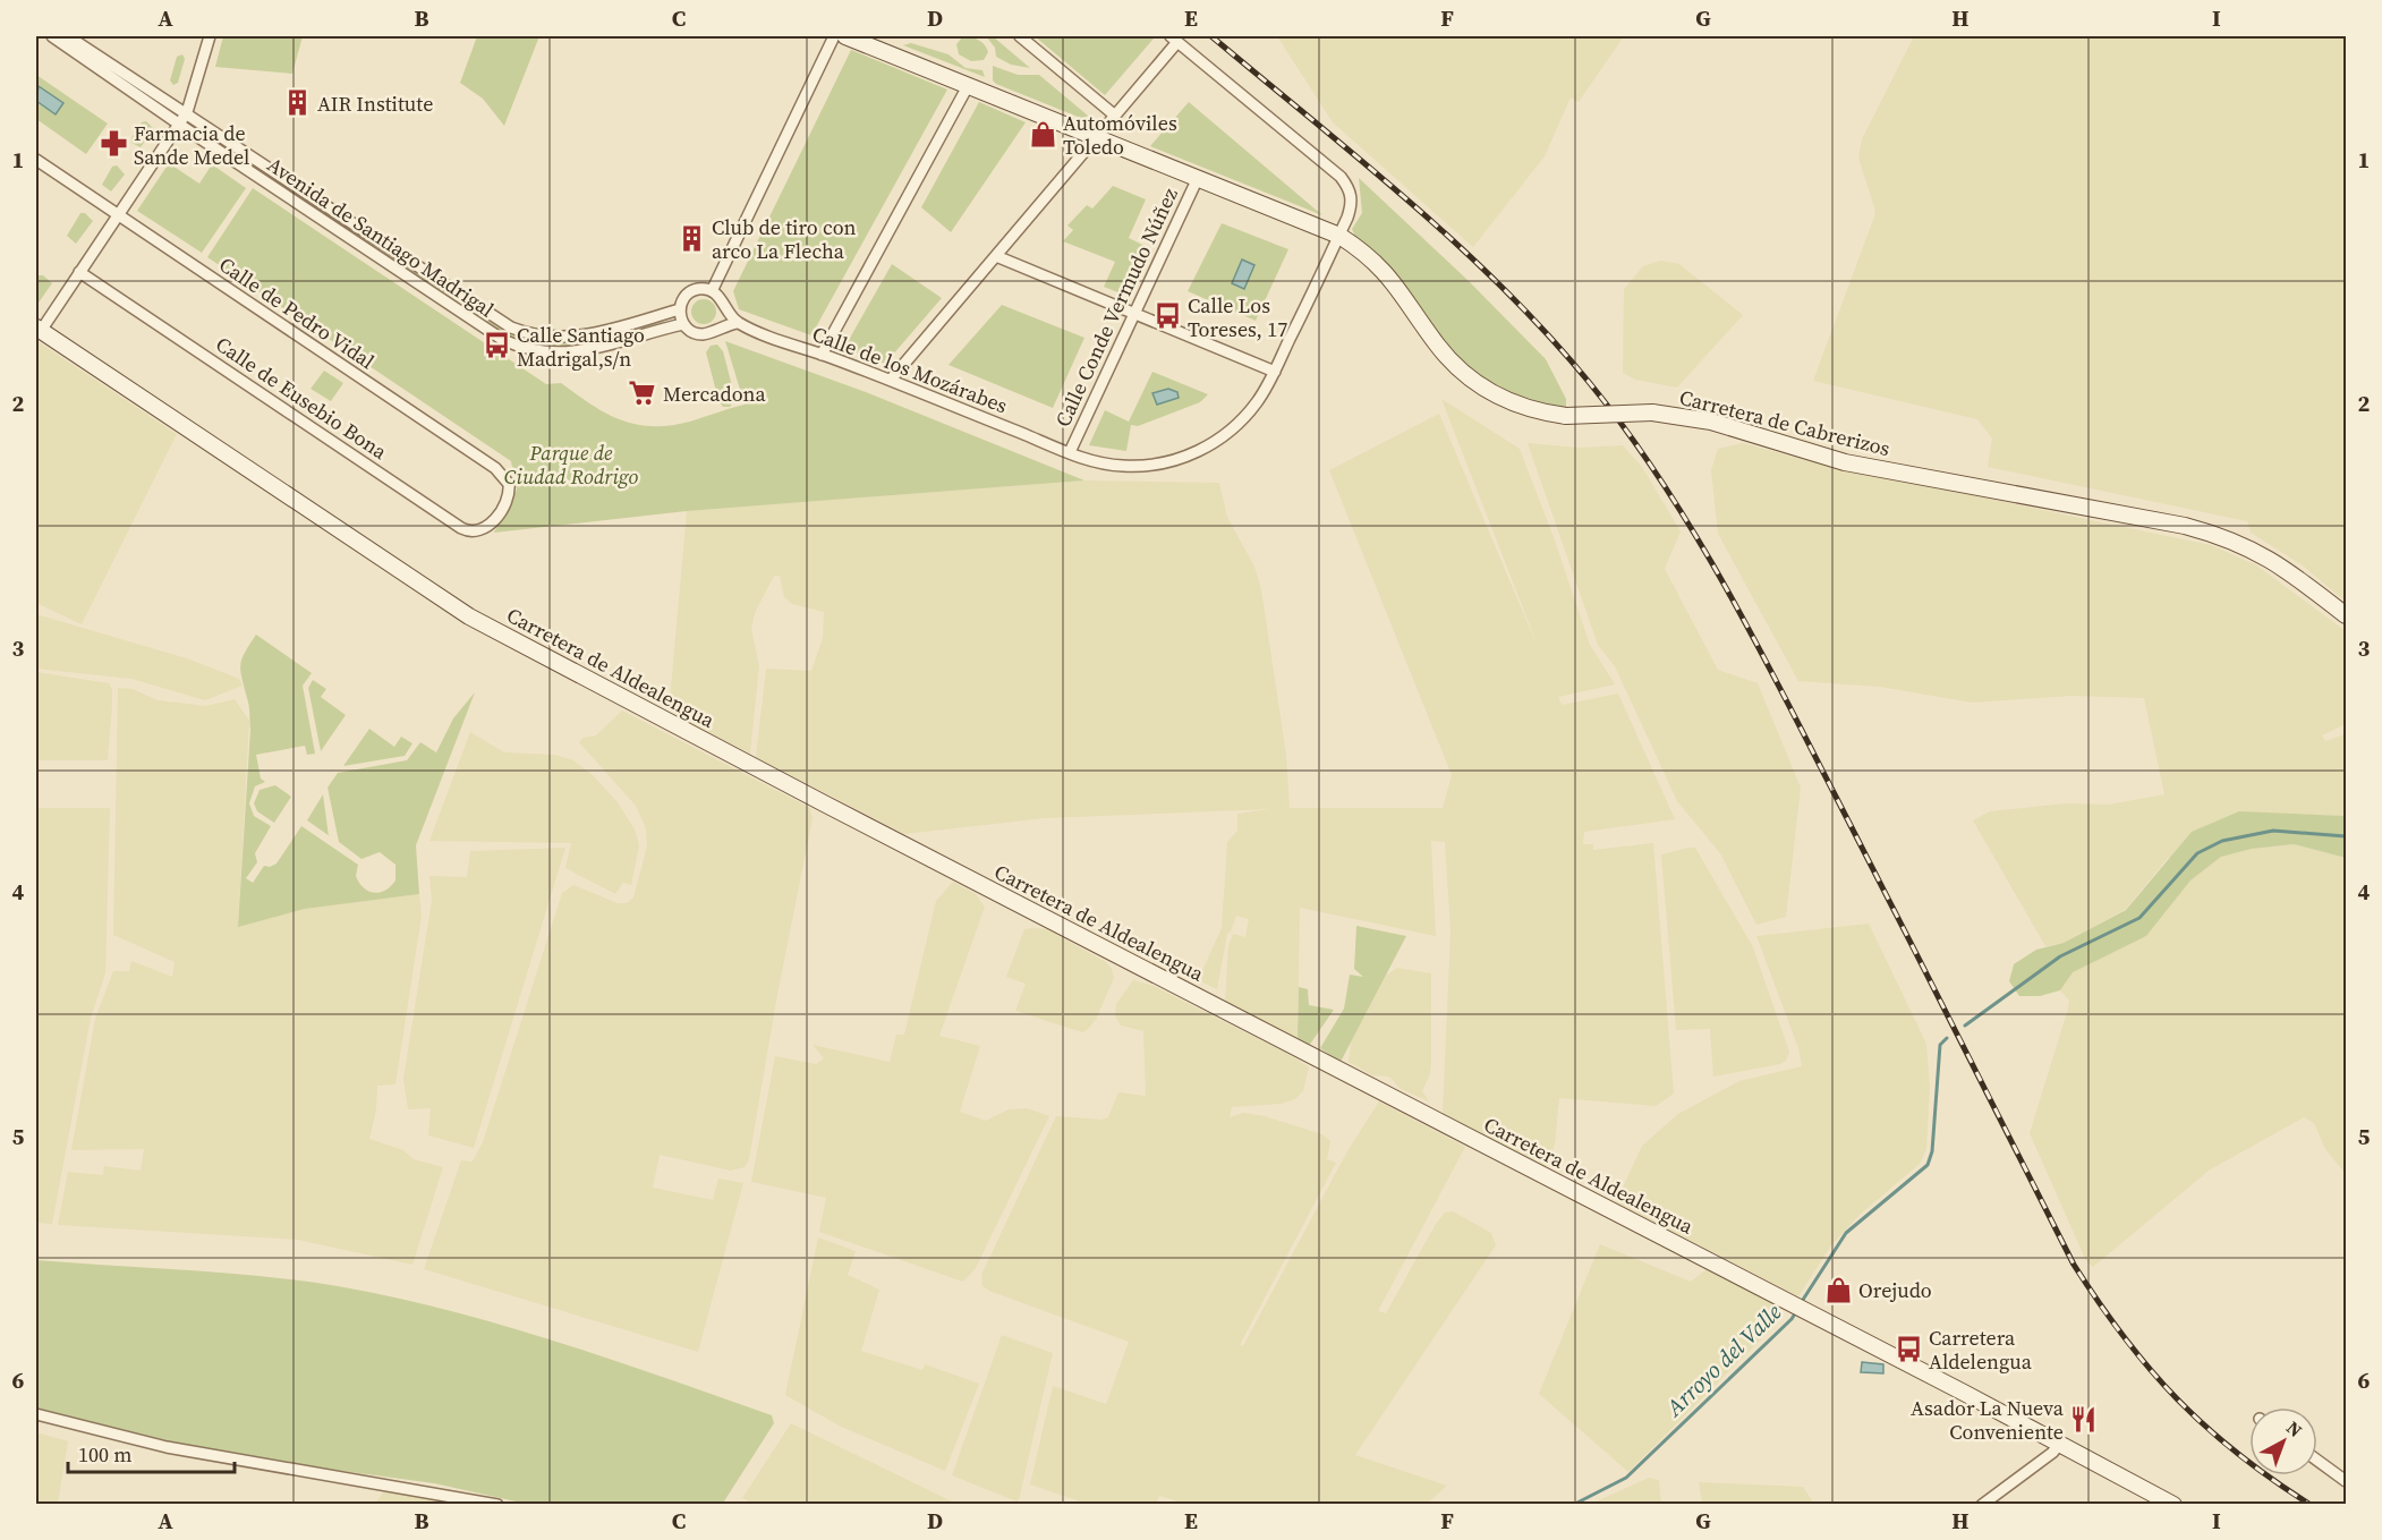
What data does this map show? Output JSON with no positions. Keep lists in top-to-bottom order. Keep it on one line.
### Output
{"streets":{"street":["Avenida de Santiago Madrigal","Calle Conde Vermudo Núñez","Calle de Pedro Vidal","Calle de los Mozárabes","Calle de Eusebio Bona","Carretera de Cabrerizos","Carretera de Aldealengua"]},"crossings":[["Calle Conde Vermudo Núñez","Calle de los Mozárabes"],["Calle Conde Vermudo Núñez","Carretera de Cabrerizos"],["Calle de Pedro Vidal","Calle de Eusebio Bona"],["Calle de los Mozárabes","Carretera de Cabrerizos"]],"water":["Arroyo del Valle"],"parks":["Parque de Ciudad Rodrigo"],"places":{"building":["AIR Institute","Club de tiro con arco La Flecha"],"shop":["Automóviles Toledo","Orejudo"],"pharmacy":["Farmacia de Sande Medel"],"bus stop":["Calle Los Toreses, 17","Calle Santiago Madrigal,s/n","Carretera Aldelengua"],"supermarket":["Mercadona"],"restaurant":["Asador La Nueva Conveniente"]},"scale_bar":"100 m","north":"top right","grid":{"columns":["A","B","C","D","E","F","G","H","I"],"rows":["1","2","3","4","5","6"]}}
